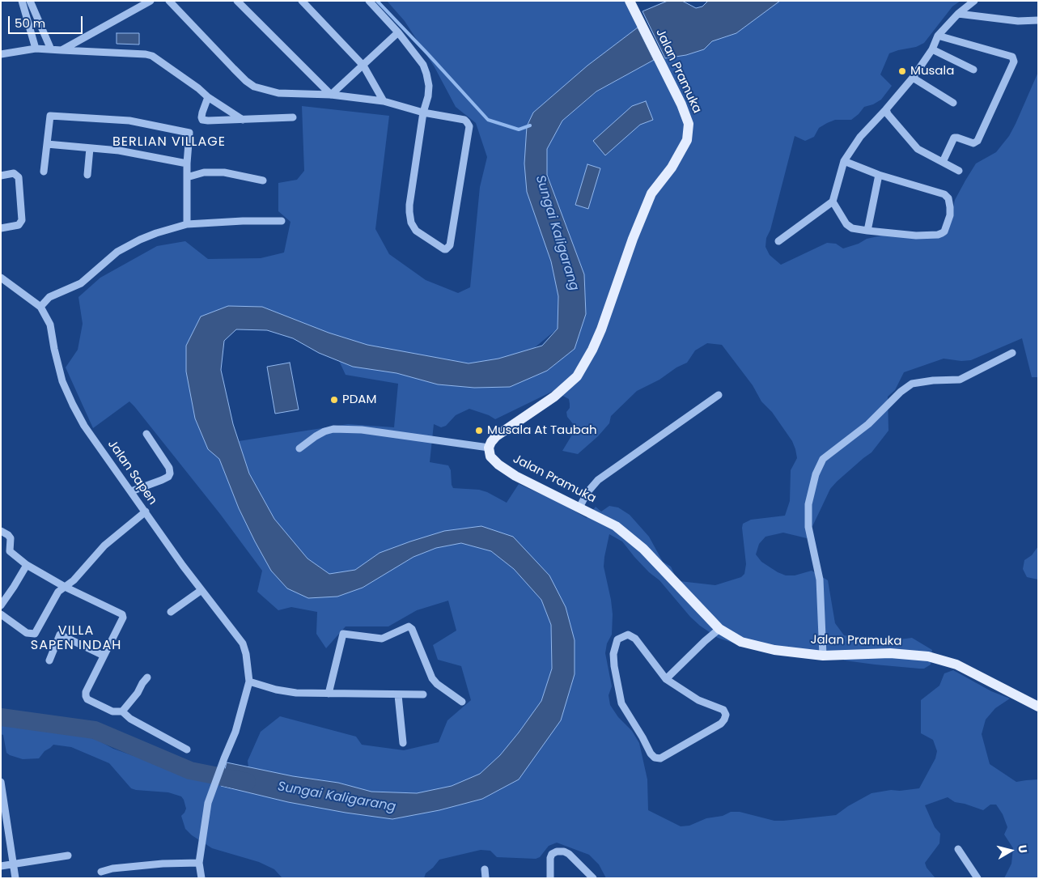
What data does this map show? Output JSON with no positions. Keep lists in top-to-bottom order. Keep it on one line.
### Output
{"streets":{"main road":["Jalan Pramuka"],"street":["Jalan Sapen"]},"districts":["BERLIAN VILLAGE","VILLA SAPEN INDAH"],"water":["Sungai Kaligarang"],"places":["Musala","PDAM","Musala At Taubah"],"scale_bar":"50 m","north":"right"}
